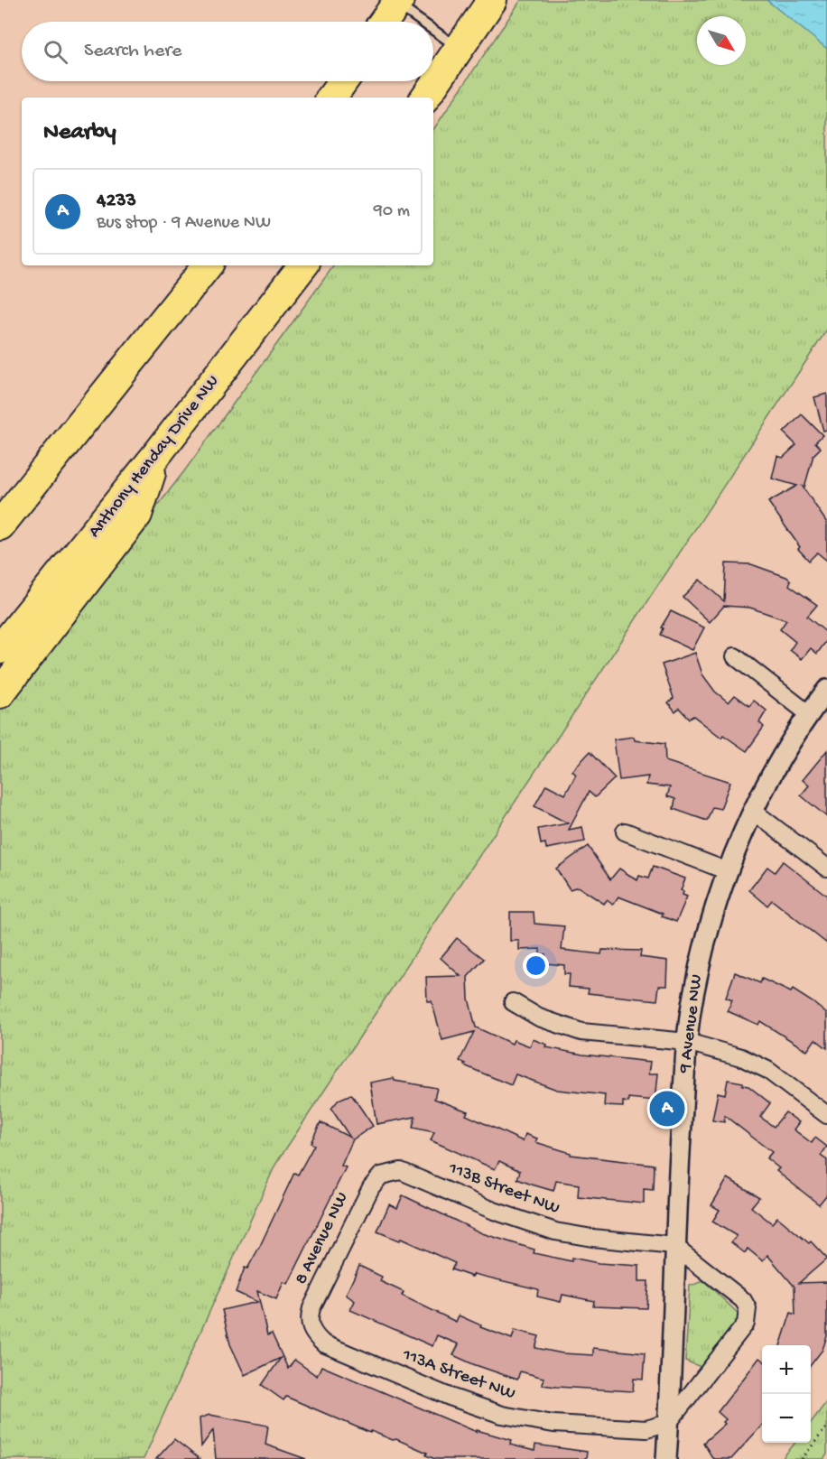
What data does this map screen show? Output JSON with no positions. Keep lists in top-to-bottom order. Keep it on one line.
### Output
{"streets":{"highway":["Anthony Henday Drive NW"],"street":["9 Avenue NW","113B Street NW","8 Avenue NW","113A Street NW"]},"crossings":[["9 Avenue NW","113B Street NW"],["9 Avenue NW","113A Street NW"],["113B Street NW","8 Avenue NW"],["8 Avenue NW","113A Street NW"]],"north":"bottom right","page":{"search":"Search here","heading":"Nearby","list":[{"mark":"A","name":"4233","note":"Bus stop · 9 Avenue NW","value":"90 m"}],"pins":"A","map_buttons":["+","−"]}}
